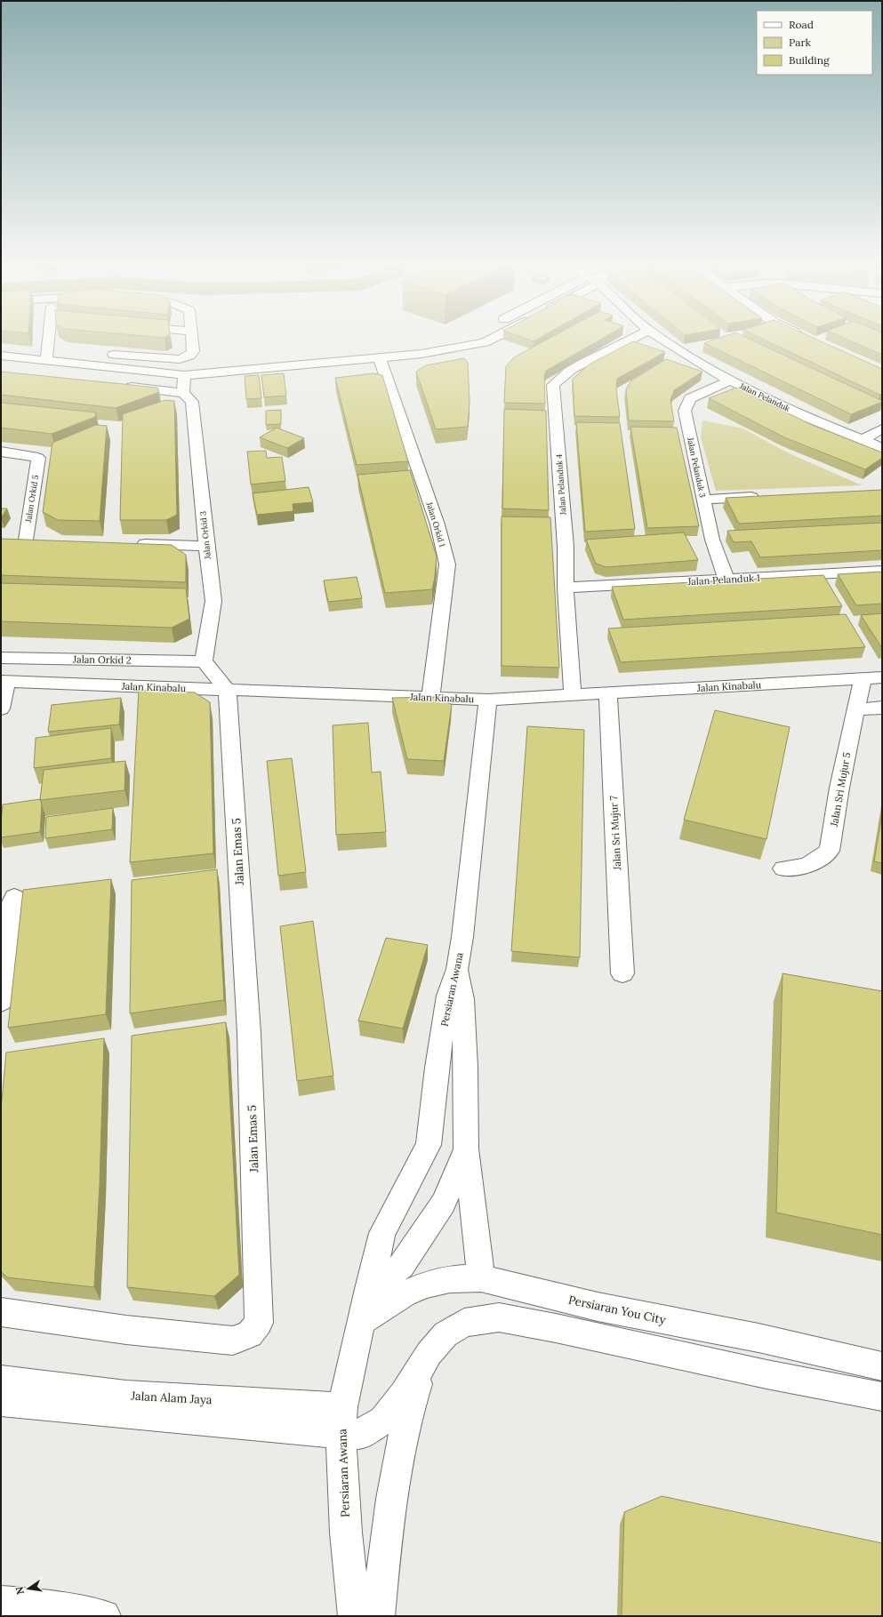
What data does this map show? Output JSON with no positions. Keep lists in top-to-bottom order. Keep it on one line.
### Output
{"streets":{"street":["Jalan Pelanduk","Jalan Pelanduk 3","Jalan Pelanduk 4","Jalan Orkid 5","Jalan Orkid 1","Jalan Orkid 3","Jalan Pelanduk 1","Jalan Orkid 2","Jalan Kinabalu","Jalan Sri Mujur 5","Jalan Sri Mujur 7","Jalan Emas 5","Persiaran Awana","Persiaran You City","Jalan Alam Jaya"]},"crossings":[["Jalan Pelanduk","Jalan Pelanduk 3"],["Jalan Pelanduk 3","Jalan Pelanduk 1"],["Jalan Pelanduk 4","Jalan Pelanduk 1"],["Jalan Pelanduk 4","Jalan Kinabalu"],["Jalan Orkid 1","Jalan Kinabalu"],["Jalan Orkid 3","Jalan Orkid 2"],["Jalan Kinabalu","Jalan Sri Mujur 5"],["Jalan Kinabalu","Jalan Sri Mujur 7"],["Jalan Kinabalu","Jalan Emas 5"],["Jalan Kinabalu","Persiaran Awana"],["Persiaran Awana","Persiaran You City"],["Persiaran Awana","Jalan Alam Jaya"]],"legend":["Road","Park","Building"],"north":"left"}
